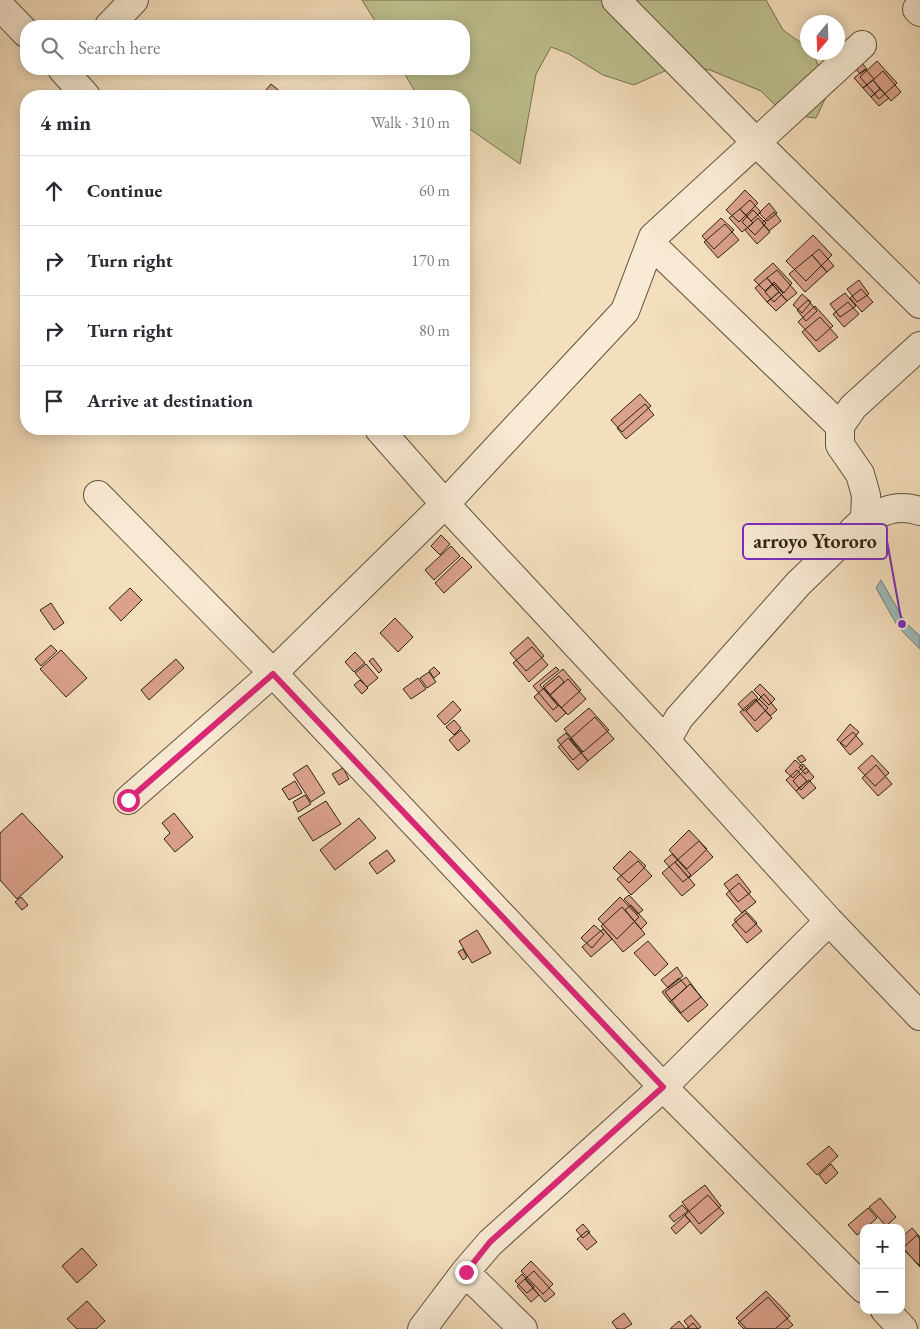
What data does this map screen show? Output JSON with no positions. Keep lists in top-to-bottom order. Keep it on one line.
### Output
{"places":["arroyo Ytororo"],"north":"bottom","page":{"search":"Search here","heading":["4 min","Walk · 310 m"],"list":[["Continue","60 m"],["Turn right","170 m"],["Turn right","80 m"],"Arrive at destination"],"map_buttons":["+","−"]}}
